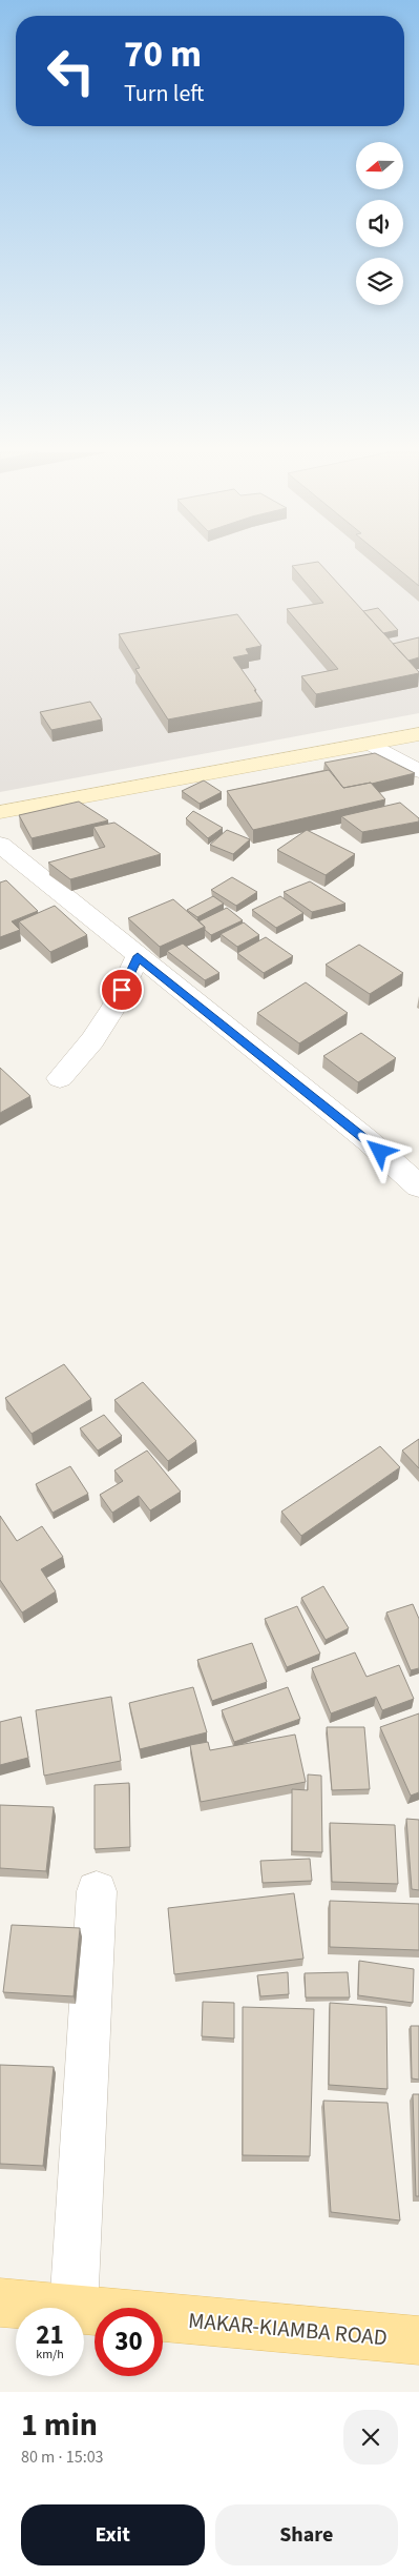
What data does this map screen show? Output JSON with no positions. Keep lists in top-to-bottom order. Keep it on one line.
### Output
{"streets":{"main road":["MAKAR-KIAMBA ROAD"]},"north":"left","page":{"turn":["70 m","Turn left"],"speed":"21 km/h","limit":"30","heading":["1 min","80 m · 15:03"],"buttons":["Exit","Share"]}}
